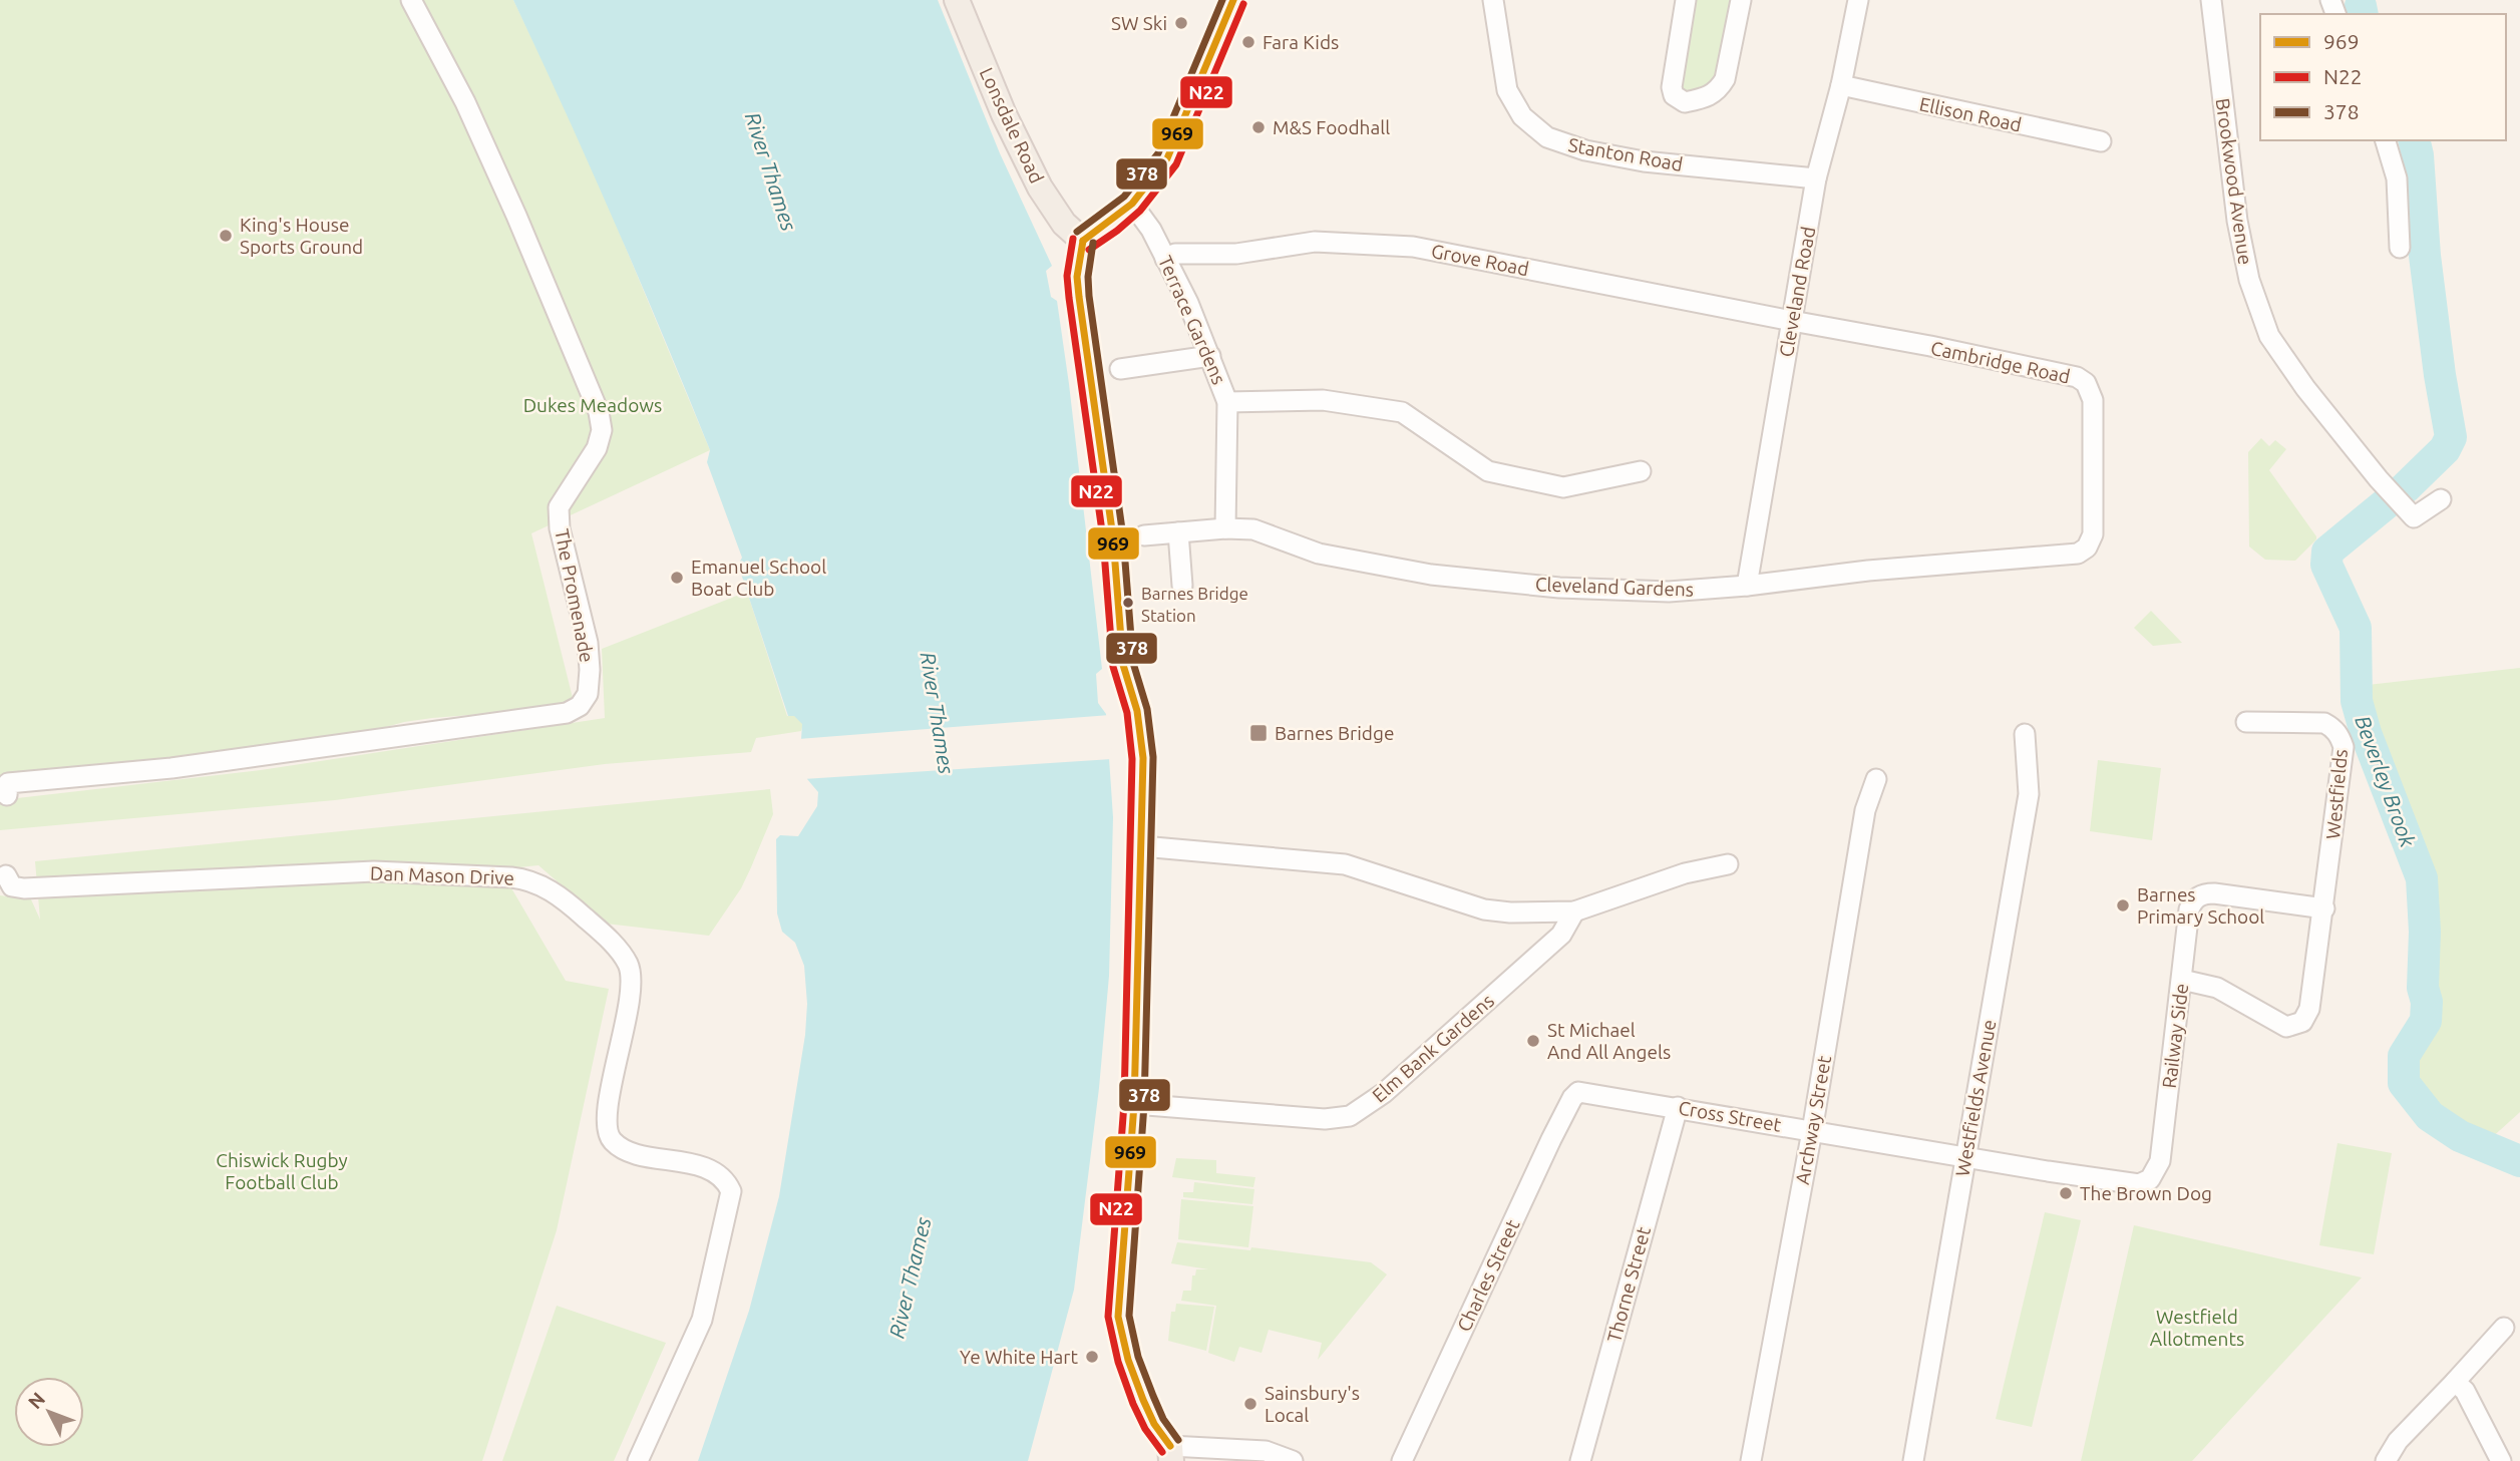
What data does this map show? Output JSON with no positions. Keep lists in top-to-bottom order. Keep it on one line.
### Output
{"streets":{"main road":["Lonsdale Road"],"street":["Ellison Road","Stanton Road","Brookwood Avenue","Grove Road","Cleveland Road","Terrace Gardens","Cambridge Road","Cleveland Gardens","The Promenade","Westfields","Dan Mason Drive","Railway Side","Elm Bank Gardens","Westfields Avenue","Cross Street","Archway Street","Charles Street","Thorne Street"]},"crossings":[["Ellison Road","Cleveland Road"],["Stanton Road","Cleveland Road"],["Grove Road","Cleveland Road"],["Grove Road","Terrace Gardens"],["Grove Road","Cambridge Road"],["Cleveland Road","Cambridge Road"],["Cleveland Road","Cleveland Gardens"],["Terrace Gardens","Cleveland Gardens"],["Cambridge Road","Cleveland Gardens"],["Westfields","Railway Side"],["Railway Side","Cross Street"],["Westfields Avenue","Cross Street"],["Cross Street","Archway Street"],["Cross Street","Charles Street"],["Cross Street","Thorne Street"]],"water":["River Thames","Beverley Brook"],"parks":["Dukes Meadows","Chiswick Rugby Football Club","Westfield Allotments"],"places":{"other":["SW Ski","Fara Kids","M&S Foodhall","King's House Sports Ground","Emanuel School Boat Club","Barnes Bridge Station","Barnes Primary School","St Michael And All Angels","The Brown Dog","Ye White Hart","Sainsbury's Local"],"transit":["Barnes Bridge"]},"lines":["transit line 969","transit line 378","transit line N22"],"legend":["969","N22","378"],"north":"top left"}
